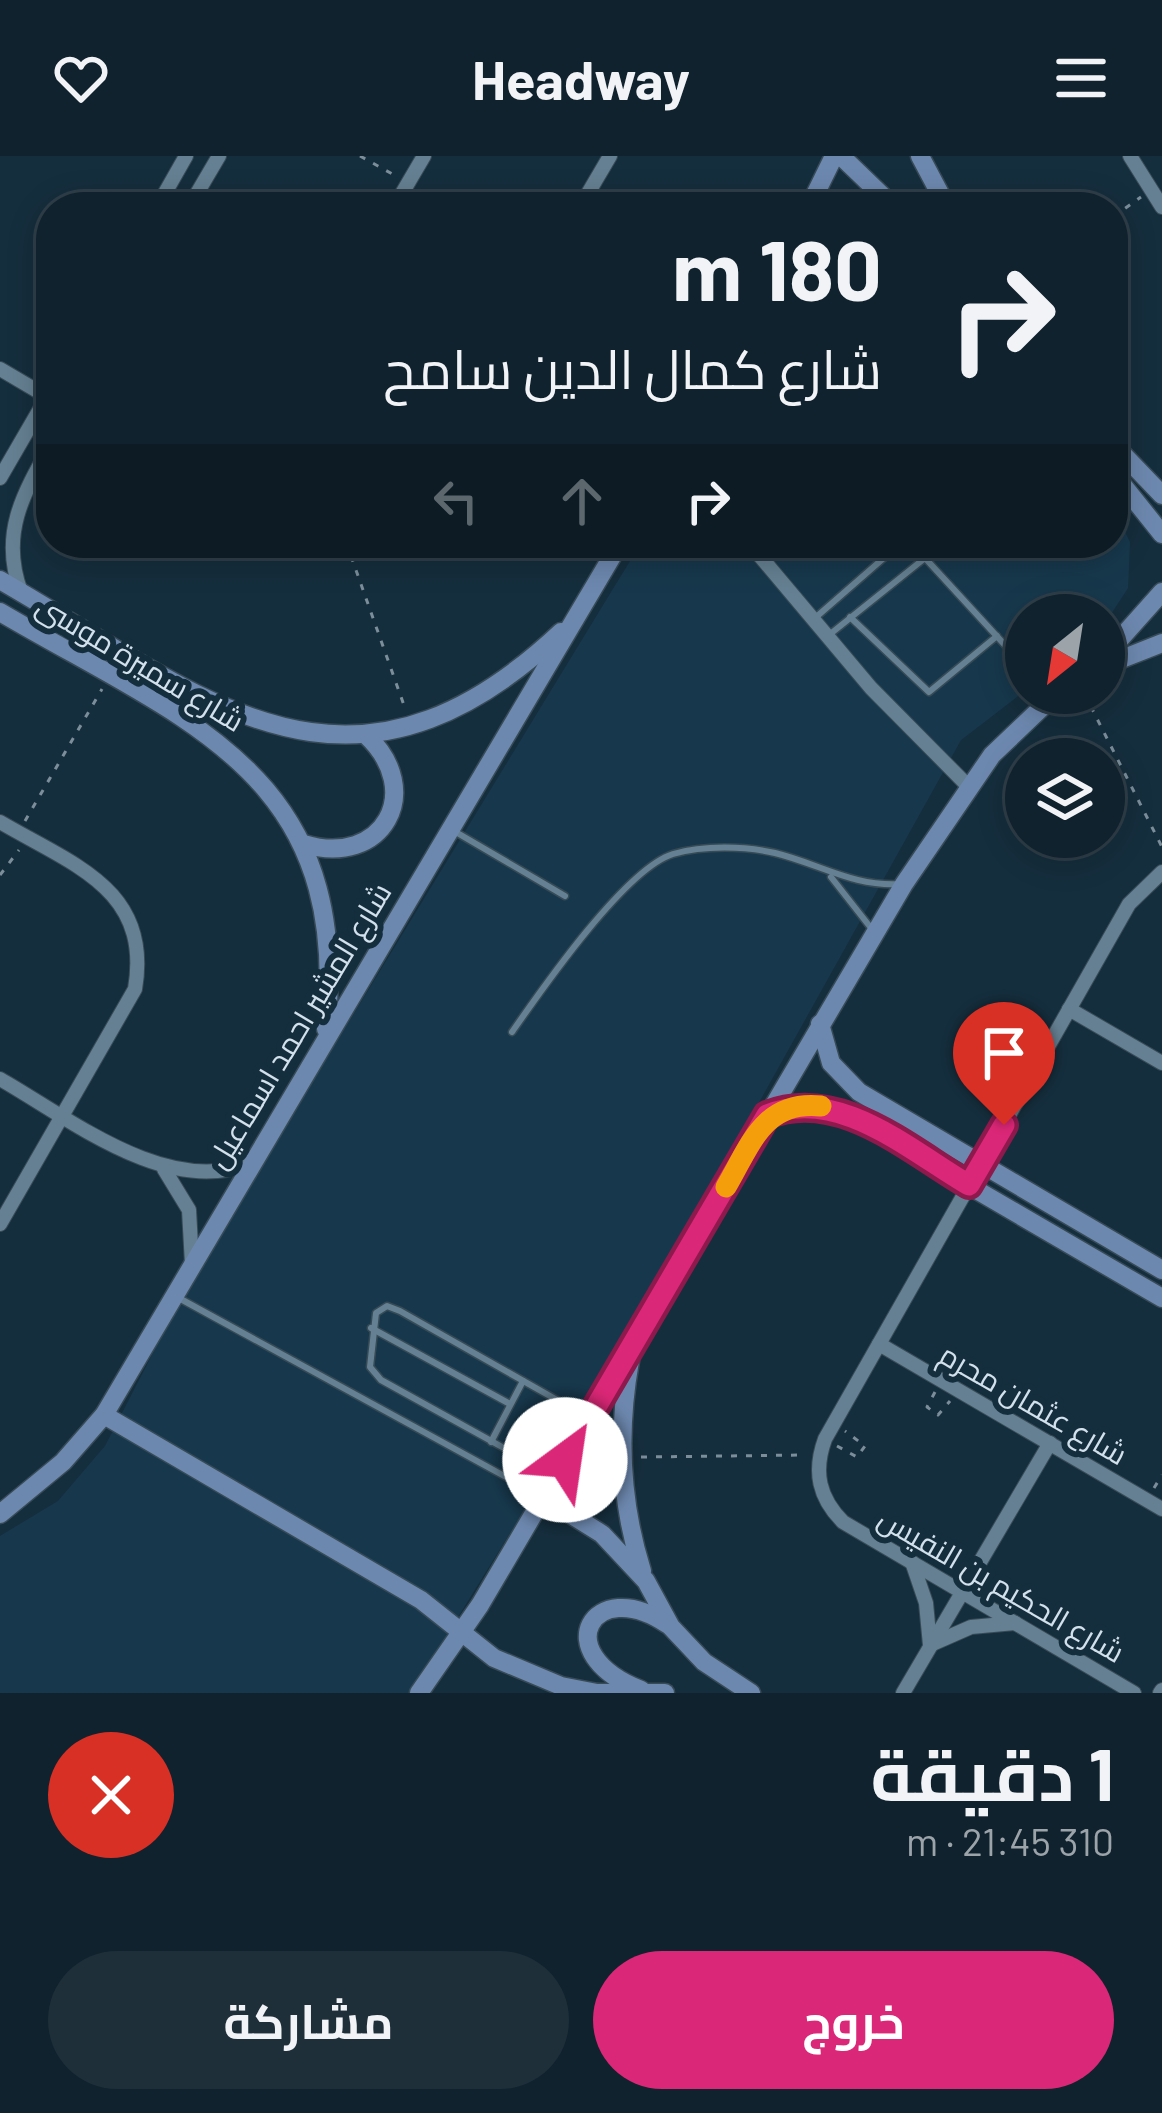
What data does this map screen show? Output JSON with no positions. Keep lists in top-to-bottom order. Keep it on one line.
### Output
{"streets":{"street":["شارع سميرة موسى","شارع المشير احمد اسماعيل","شارع عثمان محرم","شارع الحكيم بن النفيس"]},"crossings":[["شارع سميرة موسى","شارع المشير احمد اسماعيل"]],"north":"bottom left","page":{"header":"Headway","turn":["180 m","شارع كمال الدين سامح"],"heading":["1 دقيقة","310 m · 21:45"],"buttons":["خروج","مشاركة"]}}
